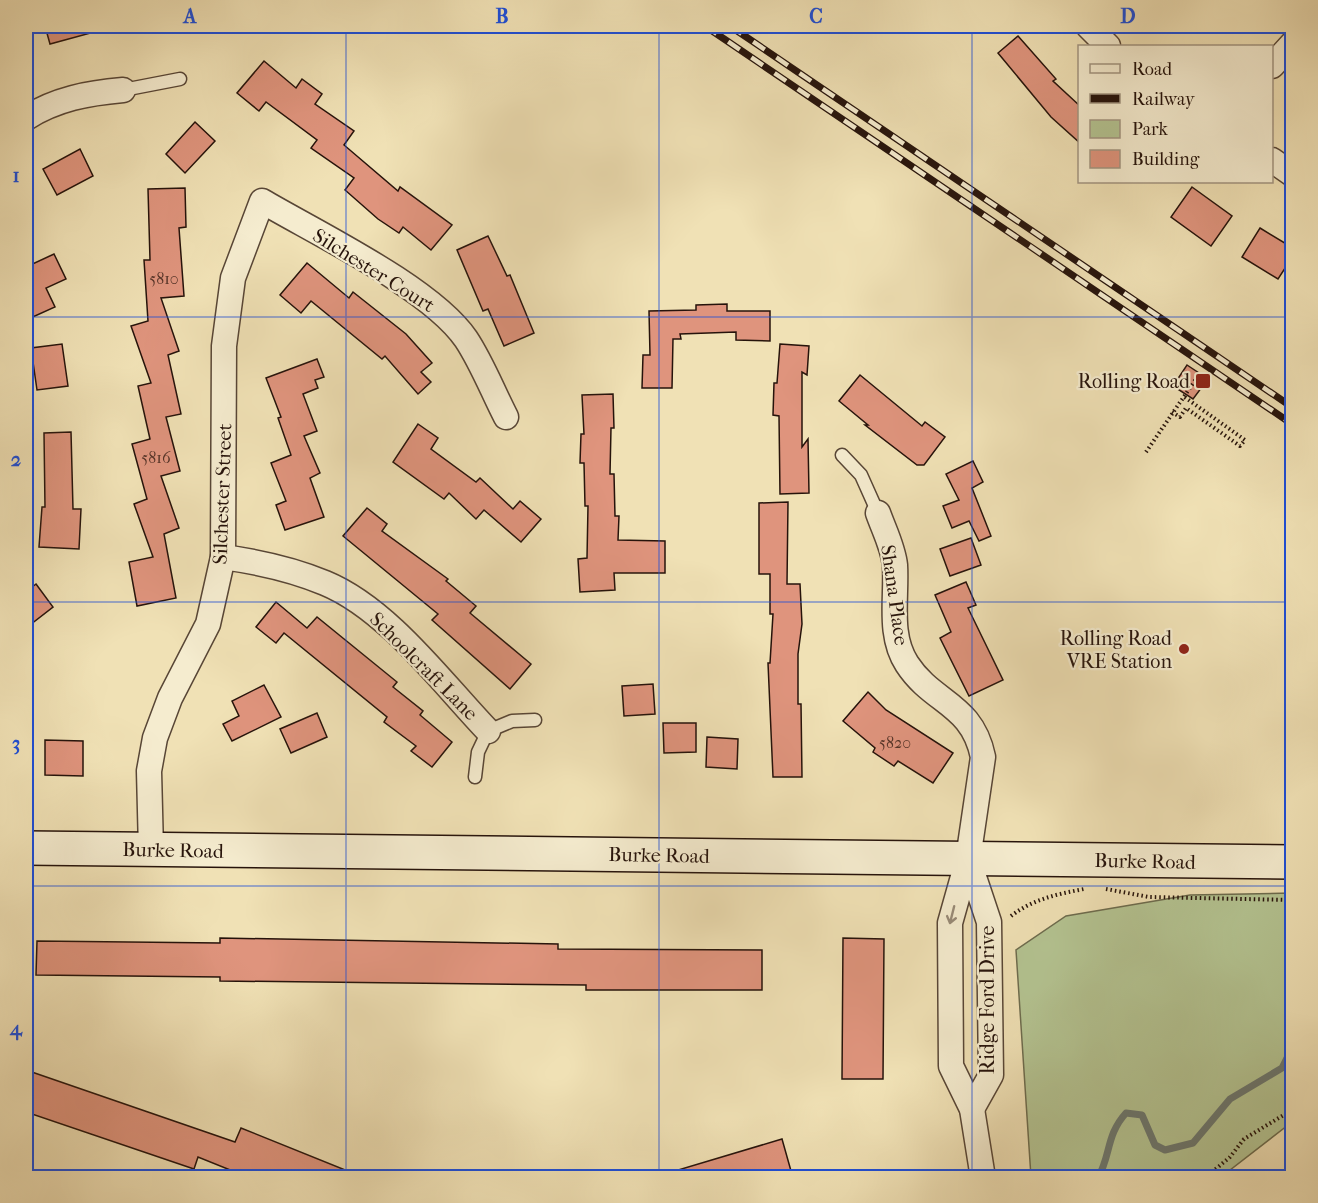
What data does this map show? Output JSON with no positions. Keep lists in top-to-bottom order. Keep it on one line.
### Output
{"streets":{"street":["Silchester Court","Silchester Street","Shana Place","Schoolcraft Lane","Burke Road","Ridge Ford Drive"]},"crossings":[["Silchester Court","Silchester Street"],["Silchester Street","Schoolcraft Lane"],["Silchester Street","Burke Road"],["Shana Place","Burke Road"],["Shana Place","Ridge Ford Drive"],["Burke Road","Ridge Ford Drive"]],"places":{"transit":["Rolling Road"],"other":["Rolling Road VRE Station"]},"house_numbers":["5810","5816","5820"],"legend":["Road","Railway","Park","Building"],"grid":{"columns":["A","B","C","D"],"rows":["1","2","3","4"]}}
